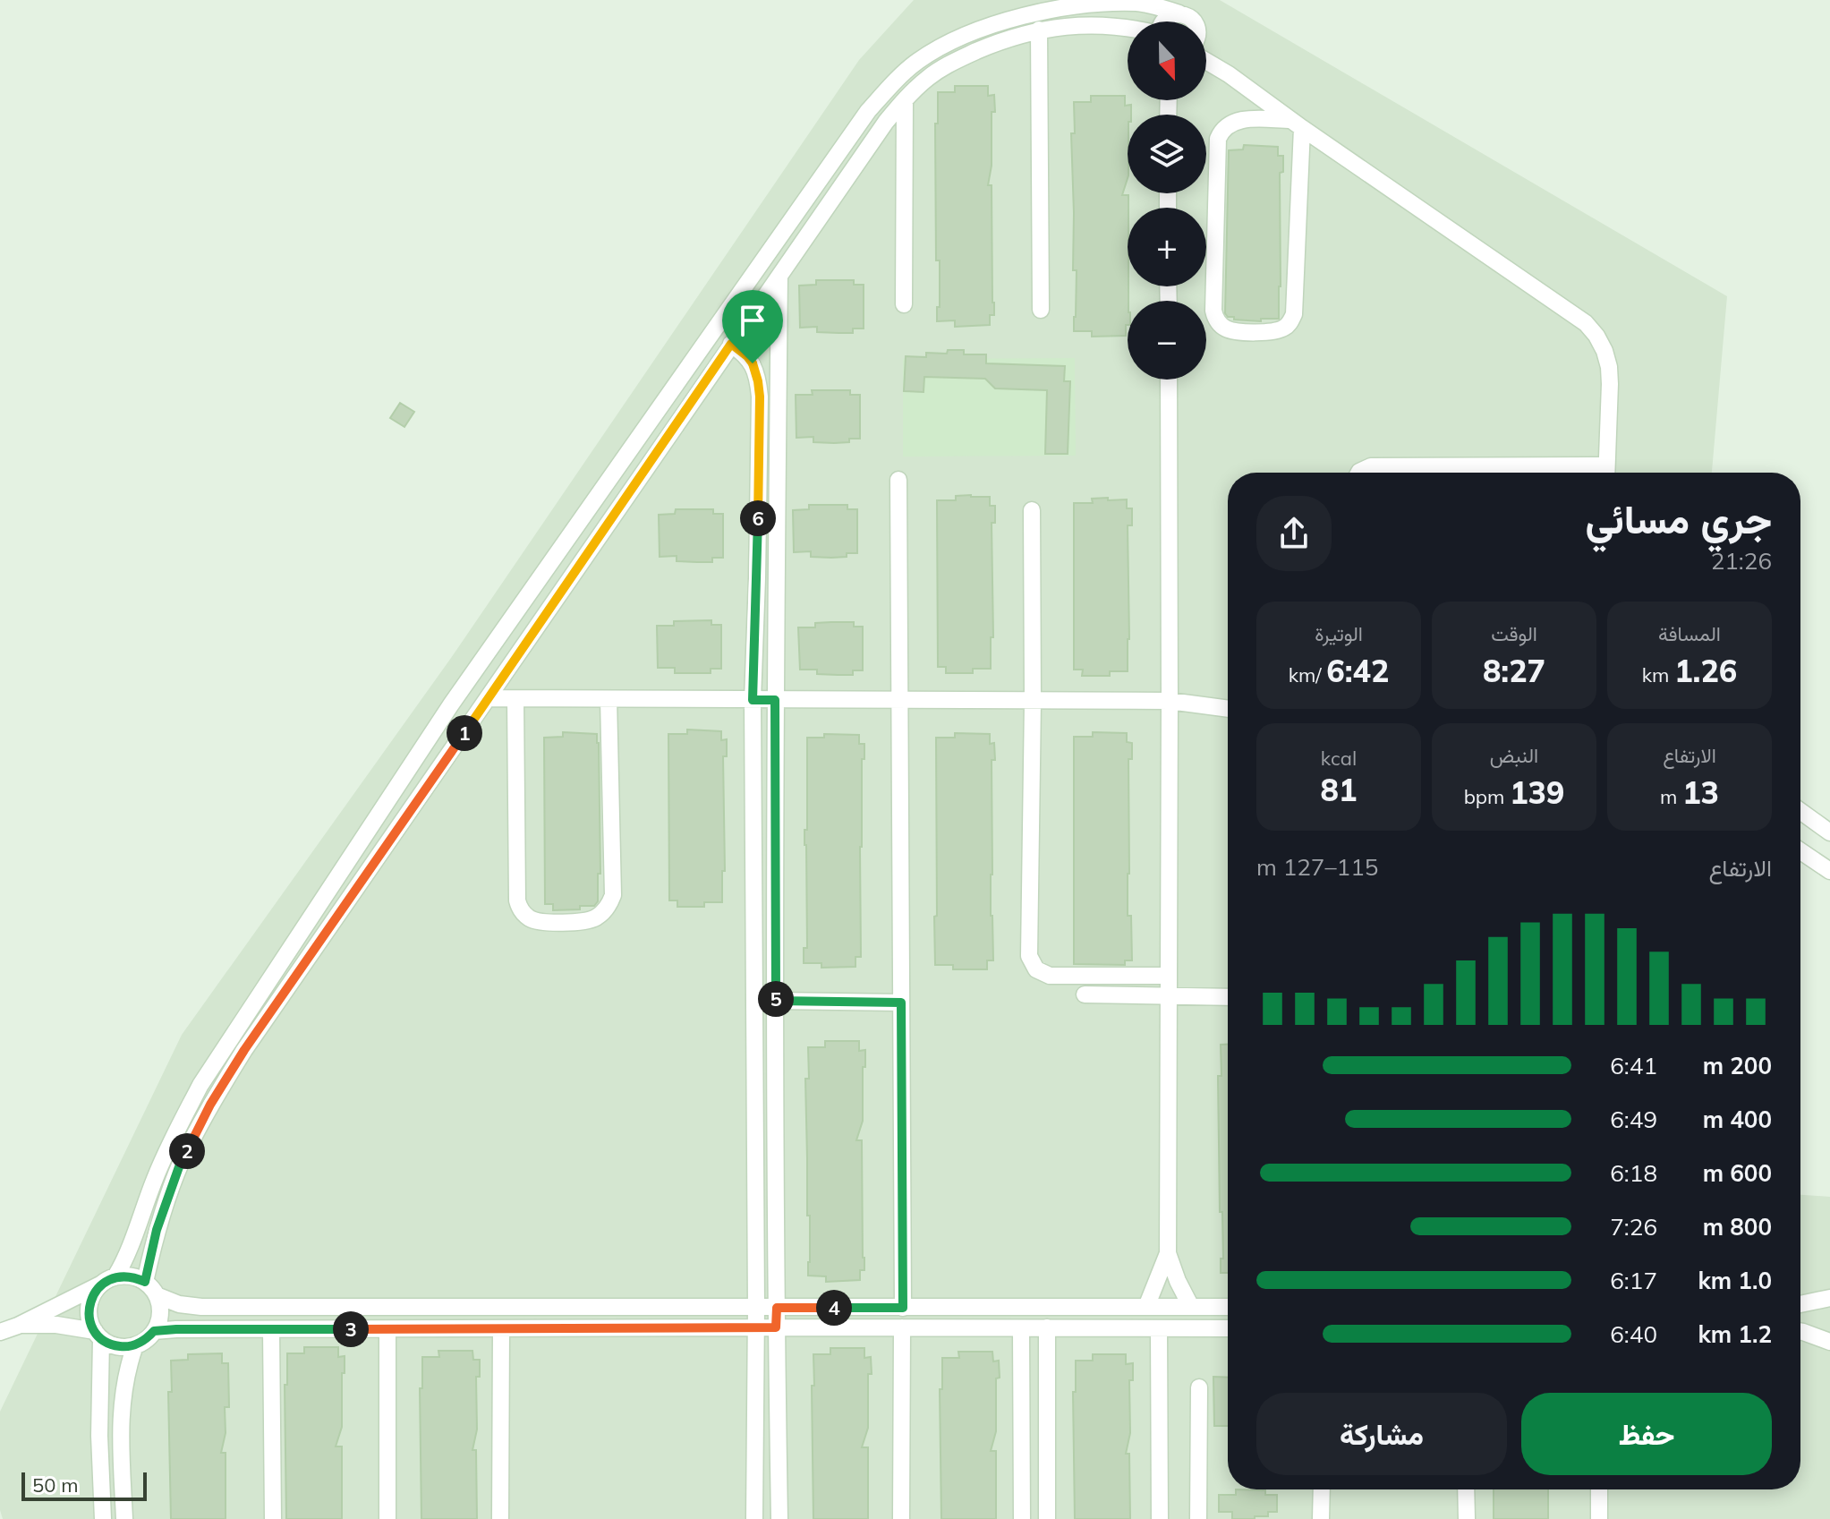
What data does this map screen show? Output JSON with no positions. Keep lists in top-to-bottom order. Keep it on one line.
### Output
{"scale_bar":"50 m","north":"bottom","page":{"map_buttons":["+","−"],"heading":["جري مسائي","21:26"],"pins":["6","1","5","2","4","3"],"stats":[["المسافة","1.26 km"],["الوقت","8:27"],["الوتيرة","6:42 /km"],["الارتفاع","13 m"],["النبض","139 bpm"],["kcal","81"]],"chart":["الارتفاع","115–127 m"],"list":[{"name":"200 m","note":"6:41"},{"name":"400 m","note":"6:49"},{"name":"600 m","note":"6:18"},{"name":"800 m","note":"7:26"},{"name":"1.0 km","note":"6:17"},{"name":"1.2 km","note":"6:40"}],"buttons":["حفظ","مشاركة"],"scale":"50 m"}}
